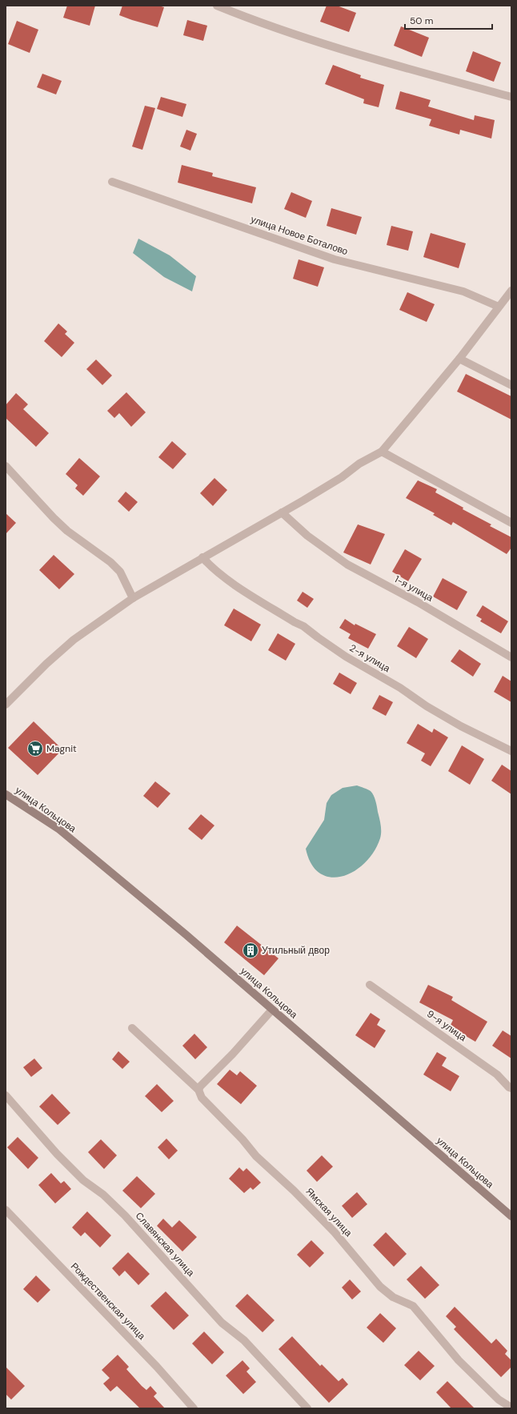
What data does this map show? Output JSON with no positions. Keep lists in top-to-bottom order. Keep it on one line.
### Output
{"streets":{"main road":["улица Кольцова"],"street":["улица Новое Боталово","1-я улица","2-я улица","9-я улица","Ямская улица","Славянская улица","Рождественская улица"]},"places":{"supermarket":["Magnit"],"building":["Утильный двор"]},"scale_bar":"50 m"}
